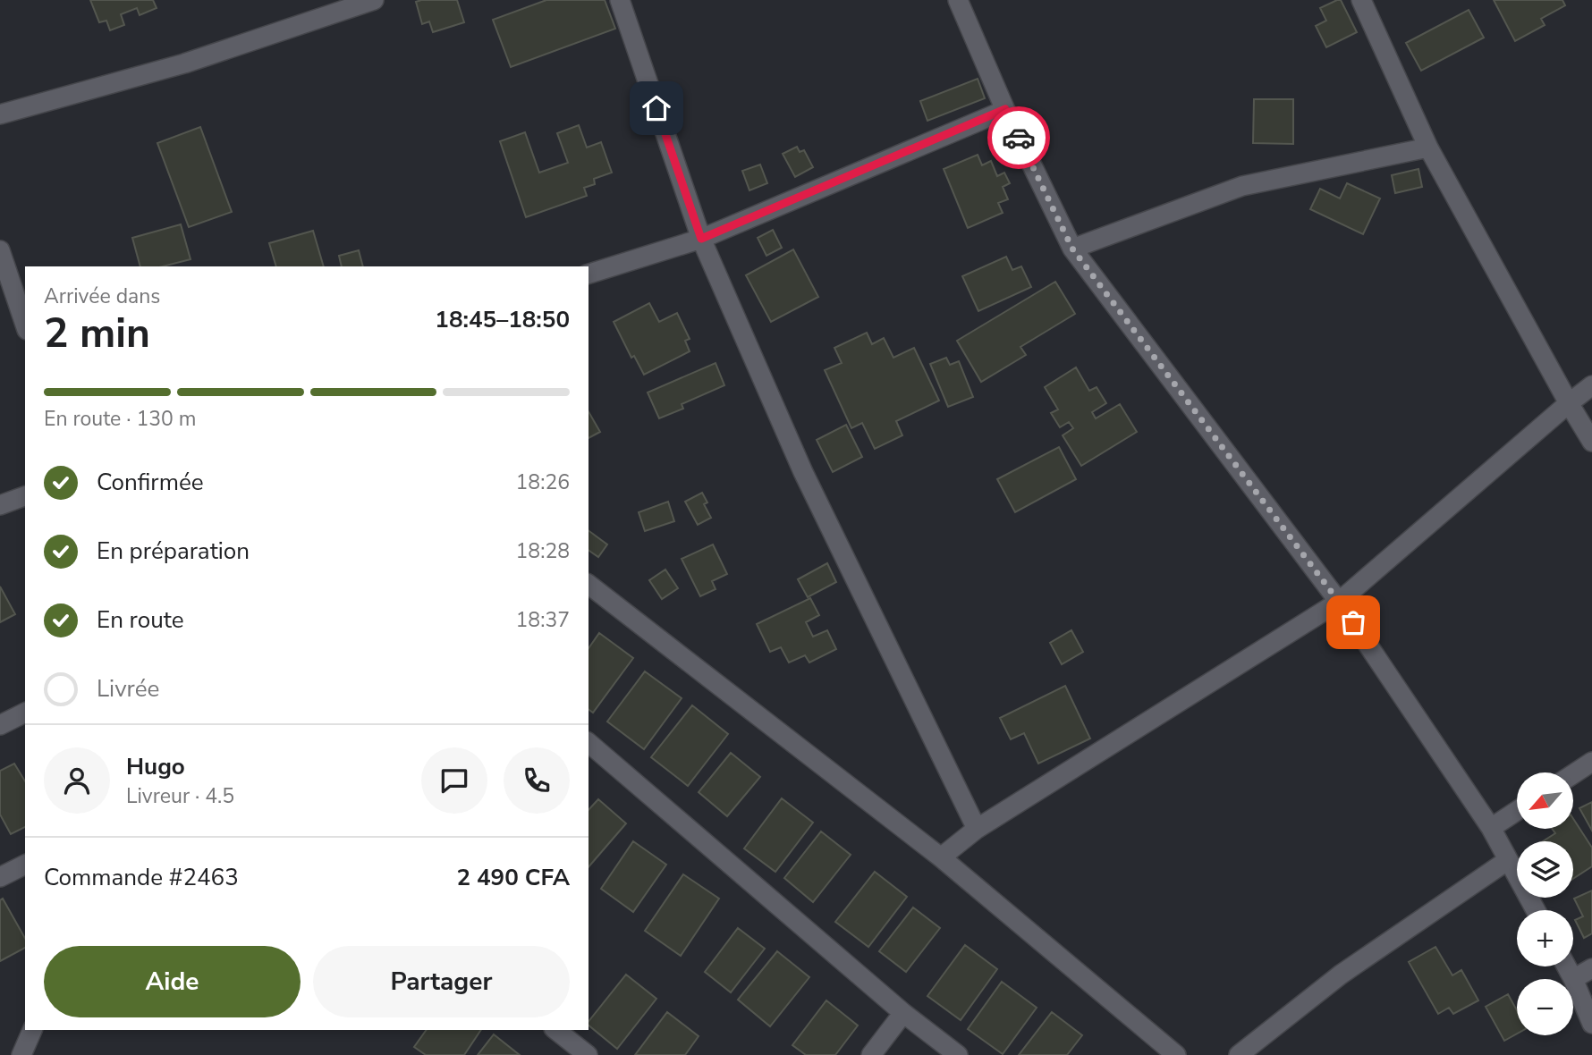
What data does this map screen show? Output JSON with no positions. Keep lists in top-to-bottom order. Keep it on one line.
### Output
{"north":"bottom left","page":{"heading":["2 min","Arrivée dans","18:45–18:50"],"panel":["Hugo","Livreur · 4.5","Commande #2463","2 490 CFA"],"bar":"En route · 130 m","list":[["Confirmée","18:26"],["En préparation","18:28"],["En route","18:37"],"Livrée"],"map_buttons":["+","−"],"buttons":["Aide","Partager"]}}
